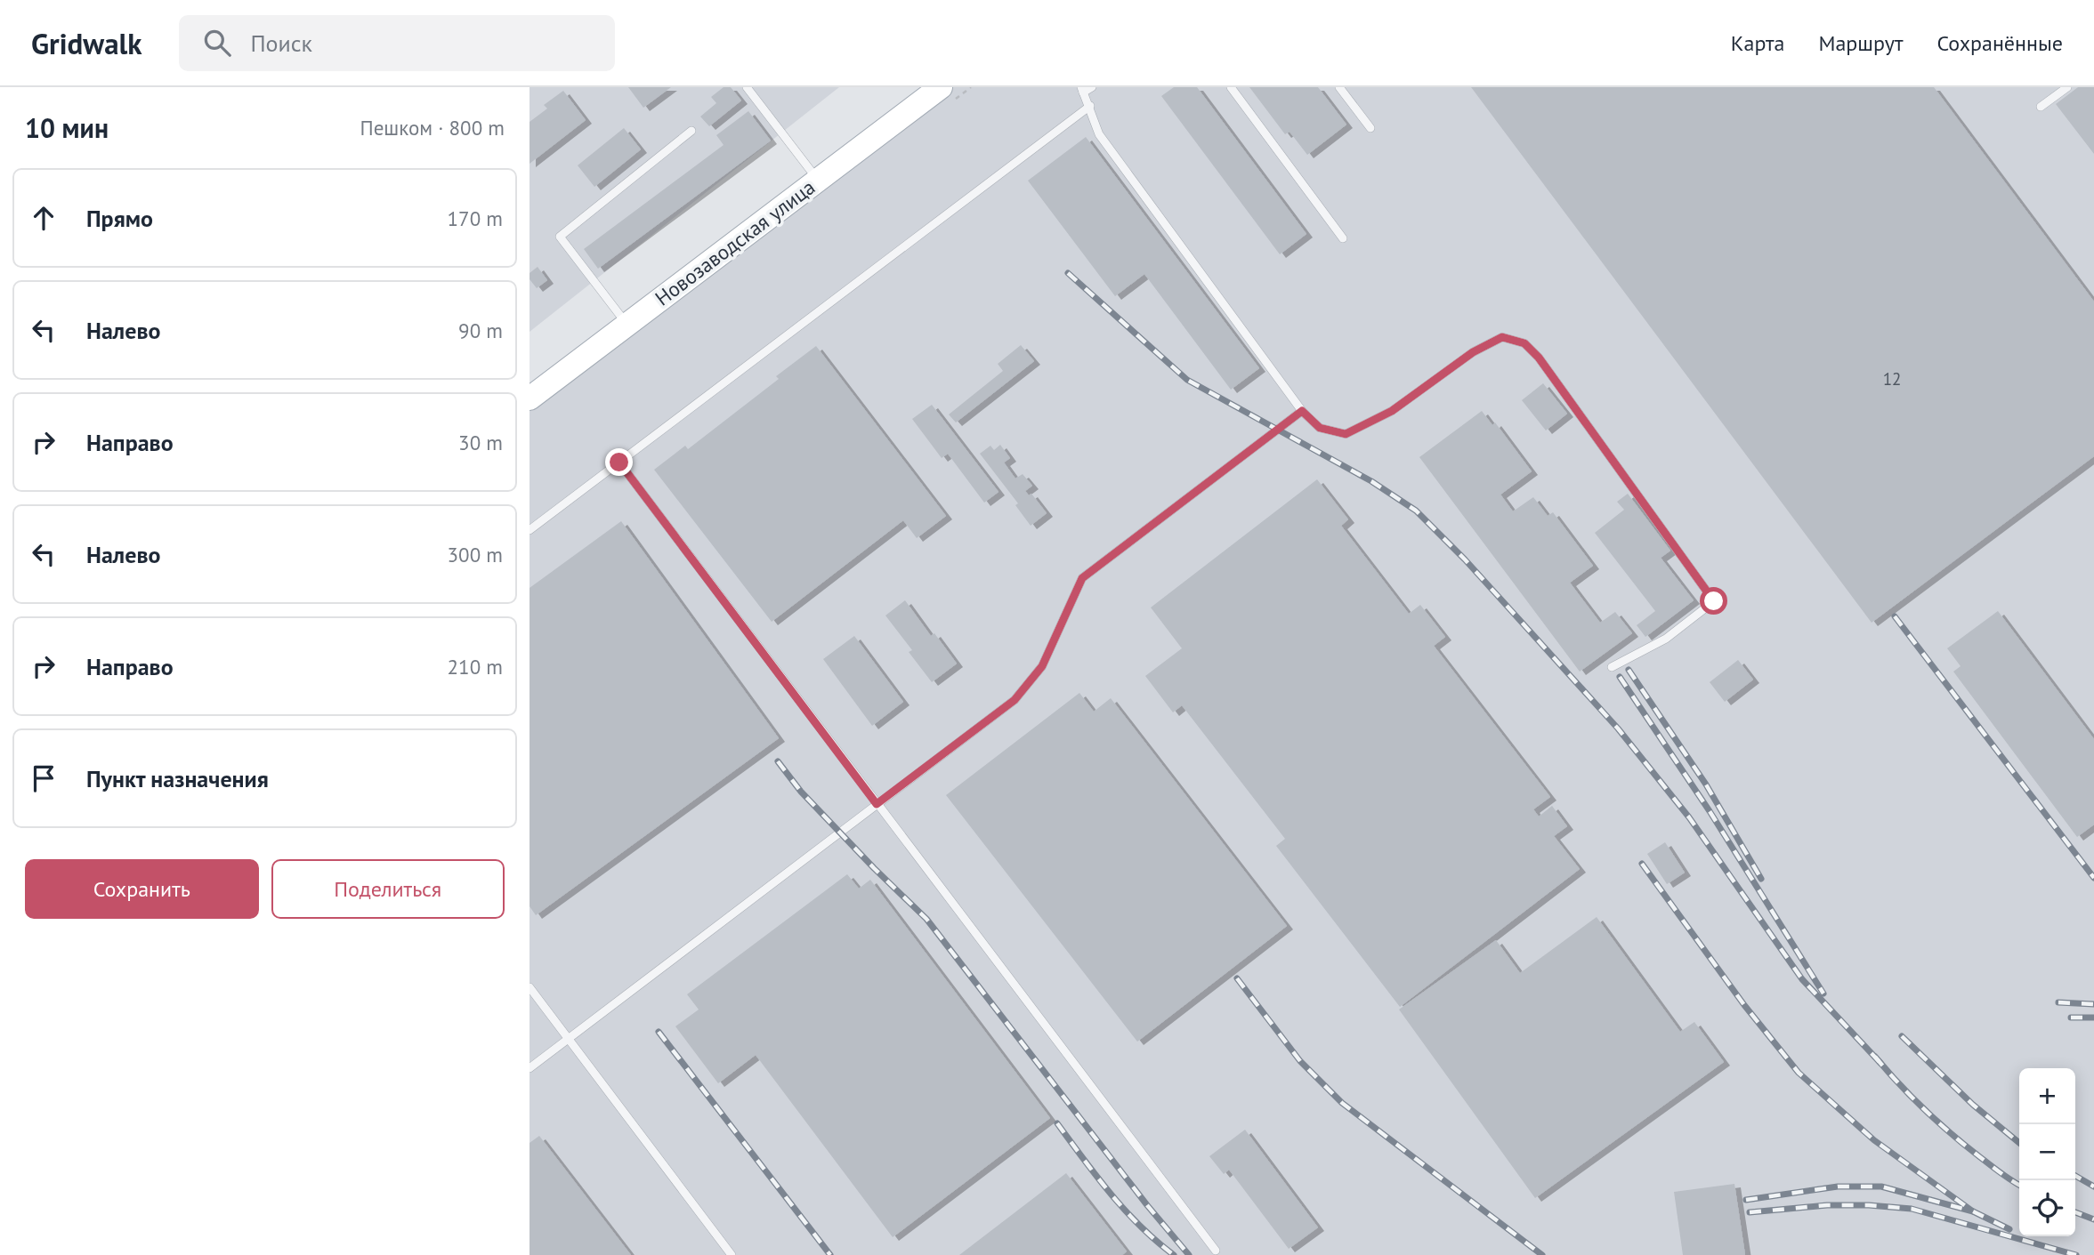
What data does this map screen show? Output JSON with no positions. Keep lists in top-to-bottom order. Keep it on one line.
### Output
{"streets":{"main road":["Новозаводская улица"]},"house_numbers":["12"],"page":{"header":"Gridwalk","search":"Поиск","nav":["Карта","Маршрут","Сохранённые"],"heading":["10 мин","Пешком · 800 m"],"list":[["Прямо","170 m"],["Налево","90 m"],["Направо","30 m"],["Налево","300 m"],["Направо","210 m"],"Пункт назначения"],"buttons":["Сохранить","Поделиться"],"map_buttons":["+","−"]}}
